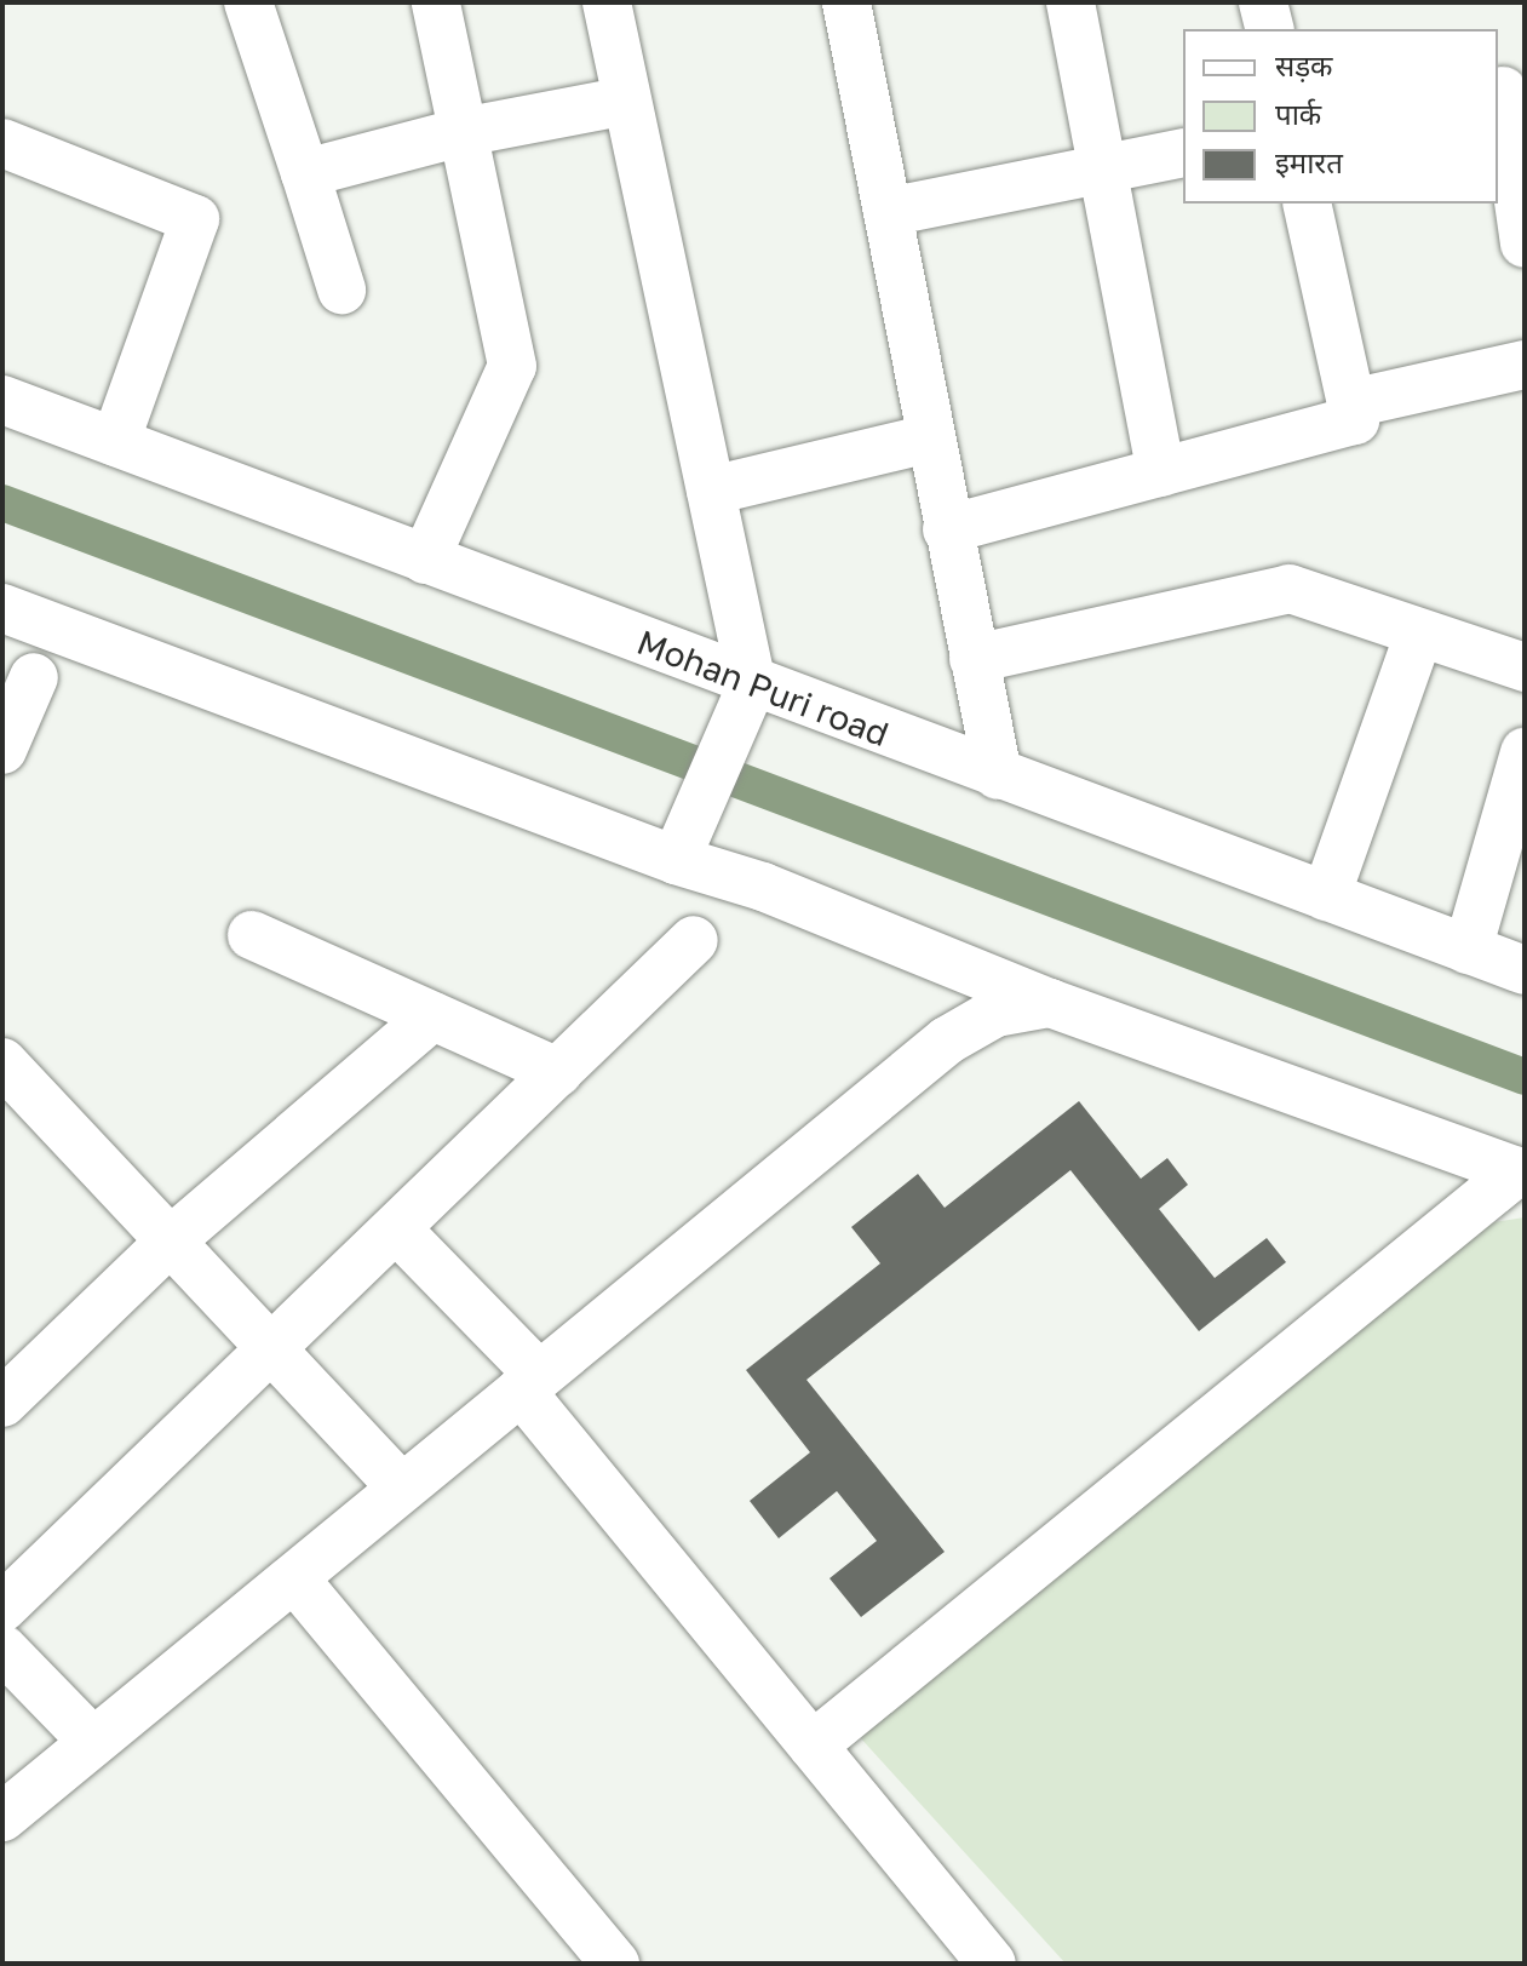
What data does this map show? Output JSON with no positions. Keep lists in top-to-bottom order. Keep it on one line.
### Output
{"streets":{"street":["Mohan Puri road"]},"legend":["सड़क","पार्क","इमारत"]}
